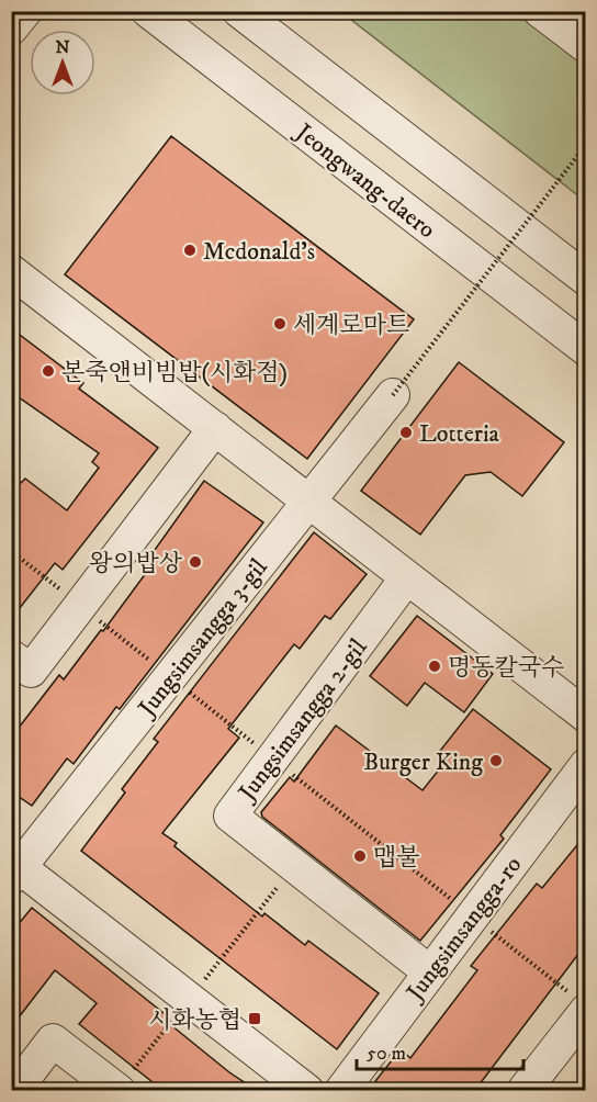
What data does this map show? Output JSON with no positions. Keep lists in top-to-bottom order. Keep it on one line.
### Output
{"streets":{"street":["Jeongwang-daero","Jungsimsangga 3-gil","Jungsimsangga 2-gil","Jungsimsangga-ro"]},"crossings":[["Jungsimsangga 2-gil","Jungsimsangga-ro"]],"places":{"other":["Mcdonald's","세계로마트","본죽앤비빔밥(시화점)","Lotteria","왕의밥상","명동칼국수","Burger King","맵불"],"transit":["시화농협"]},"scale_bar":"50 m","north":"top"}
